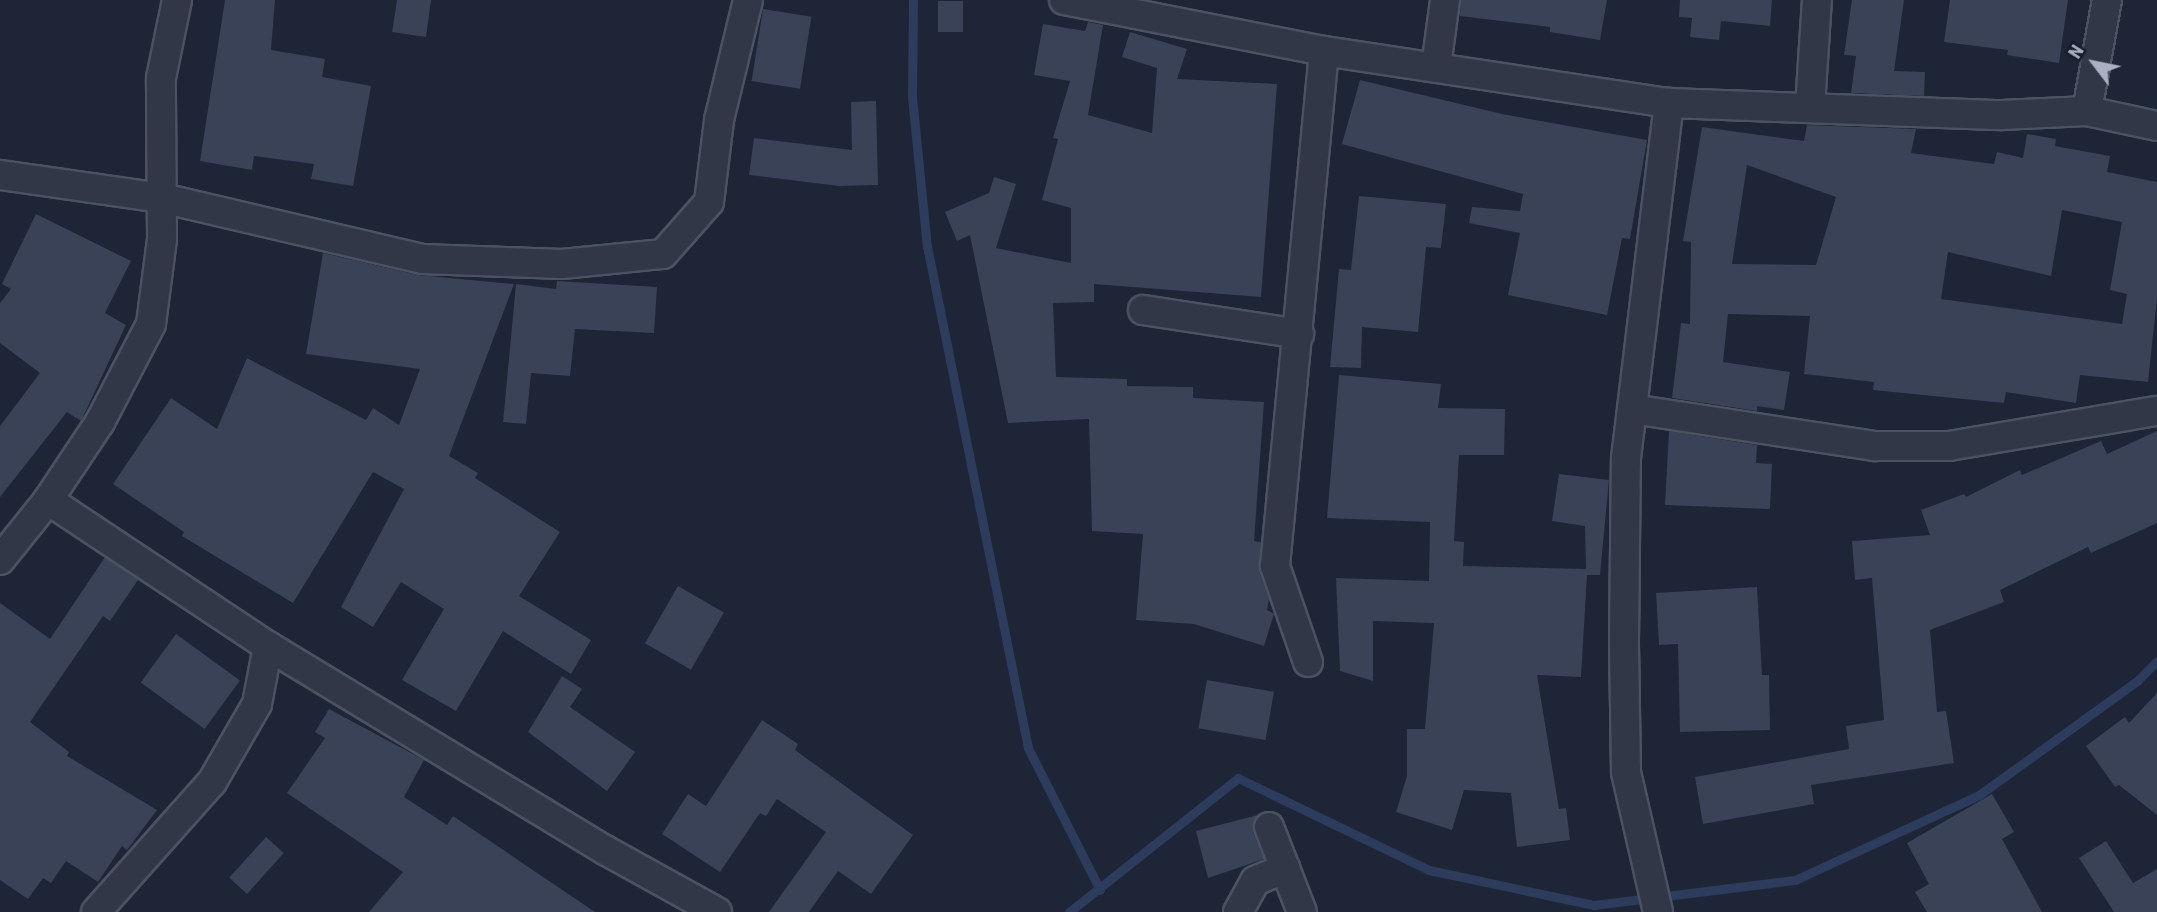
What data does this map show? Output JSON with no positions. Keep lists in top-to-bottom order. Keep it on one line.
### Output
{"north":"top left"}
